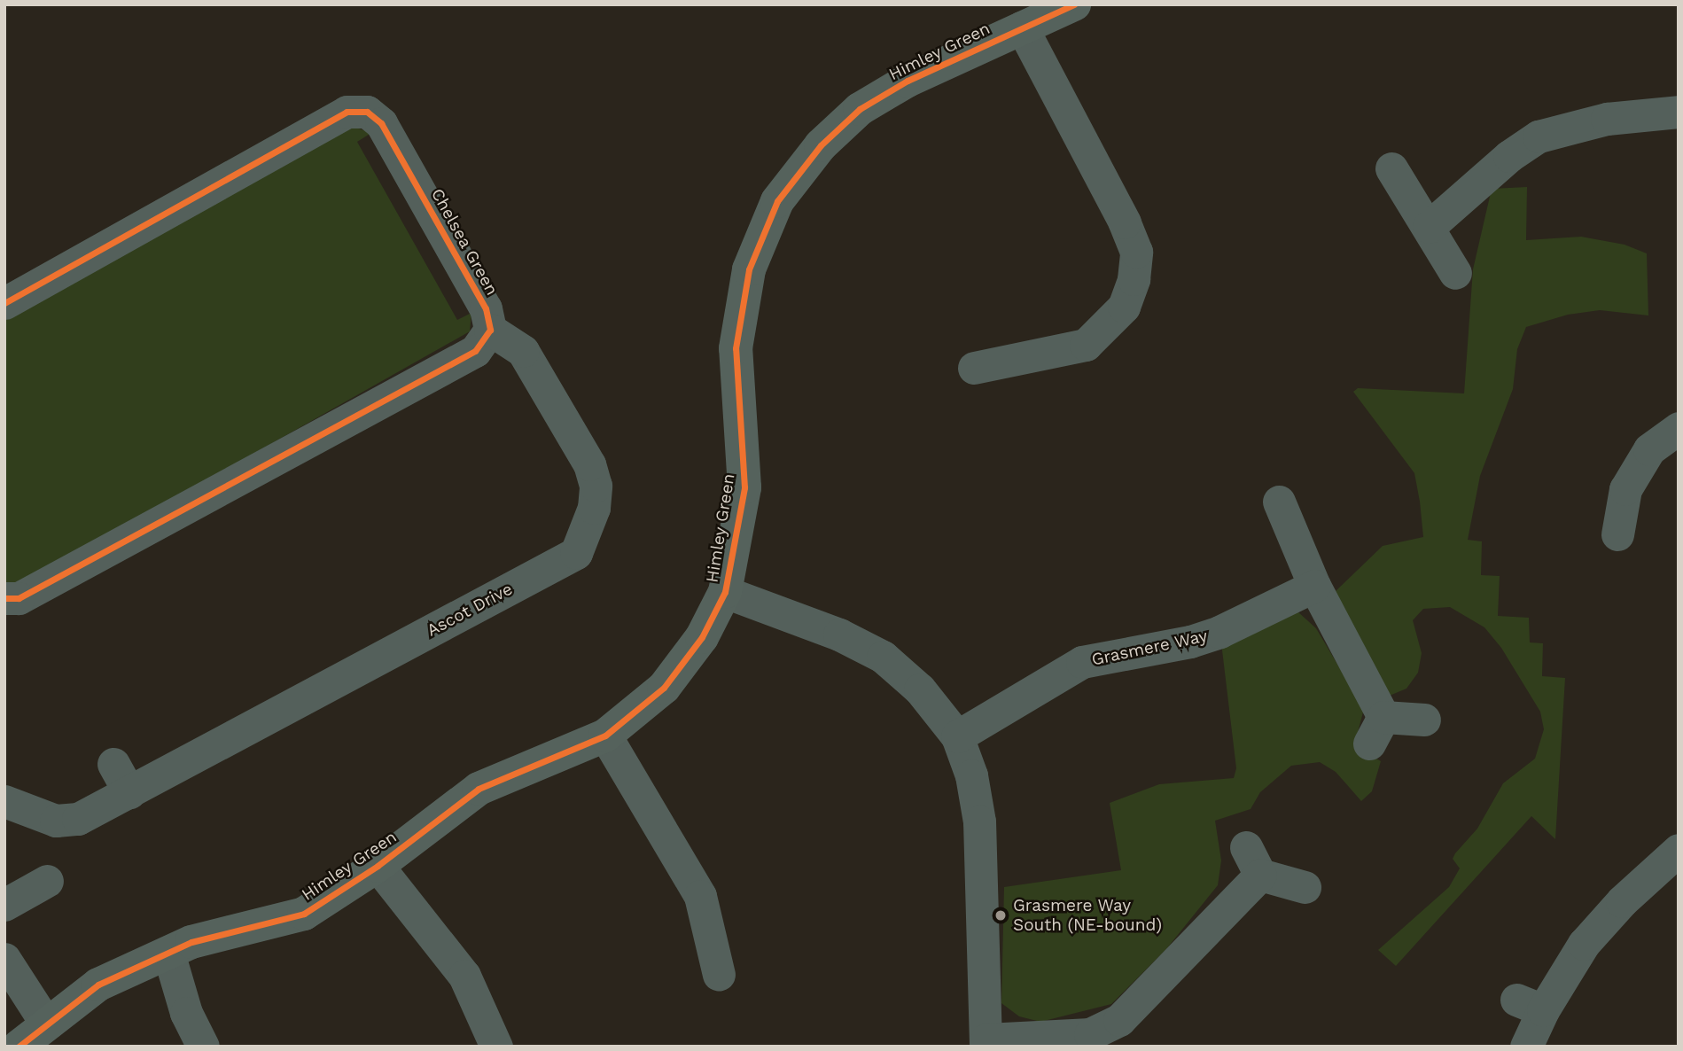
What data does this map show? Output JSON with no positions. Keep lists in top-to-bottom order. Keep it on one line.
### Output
{"streets":{"street":["Himley Green","Chelsea Green","Ascot Drive","Grasmere Way"]},"crossings":[["Chelsea Green","Ascot Drive"]],"places":["Grasmere Way South (NE-bound)"]}
